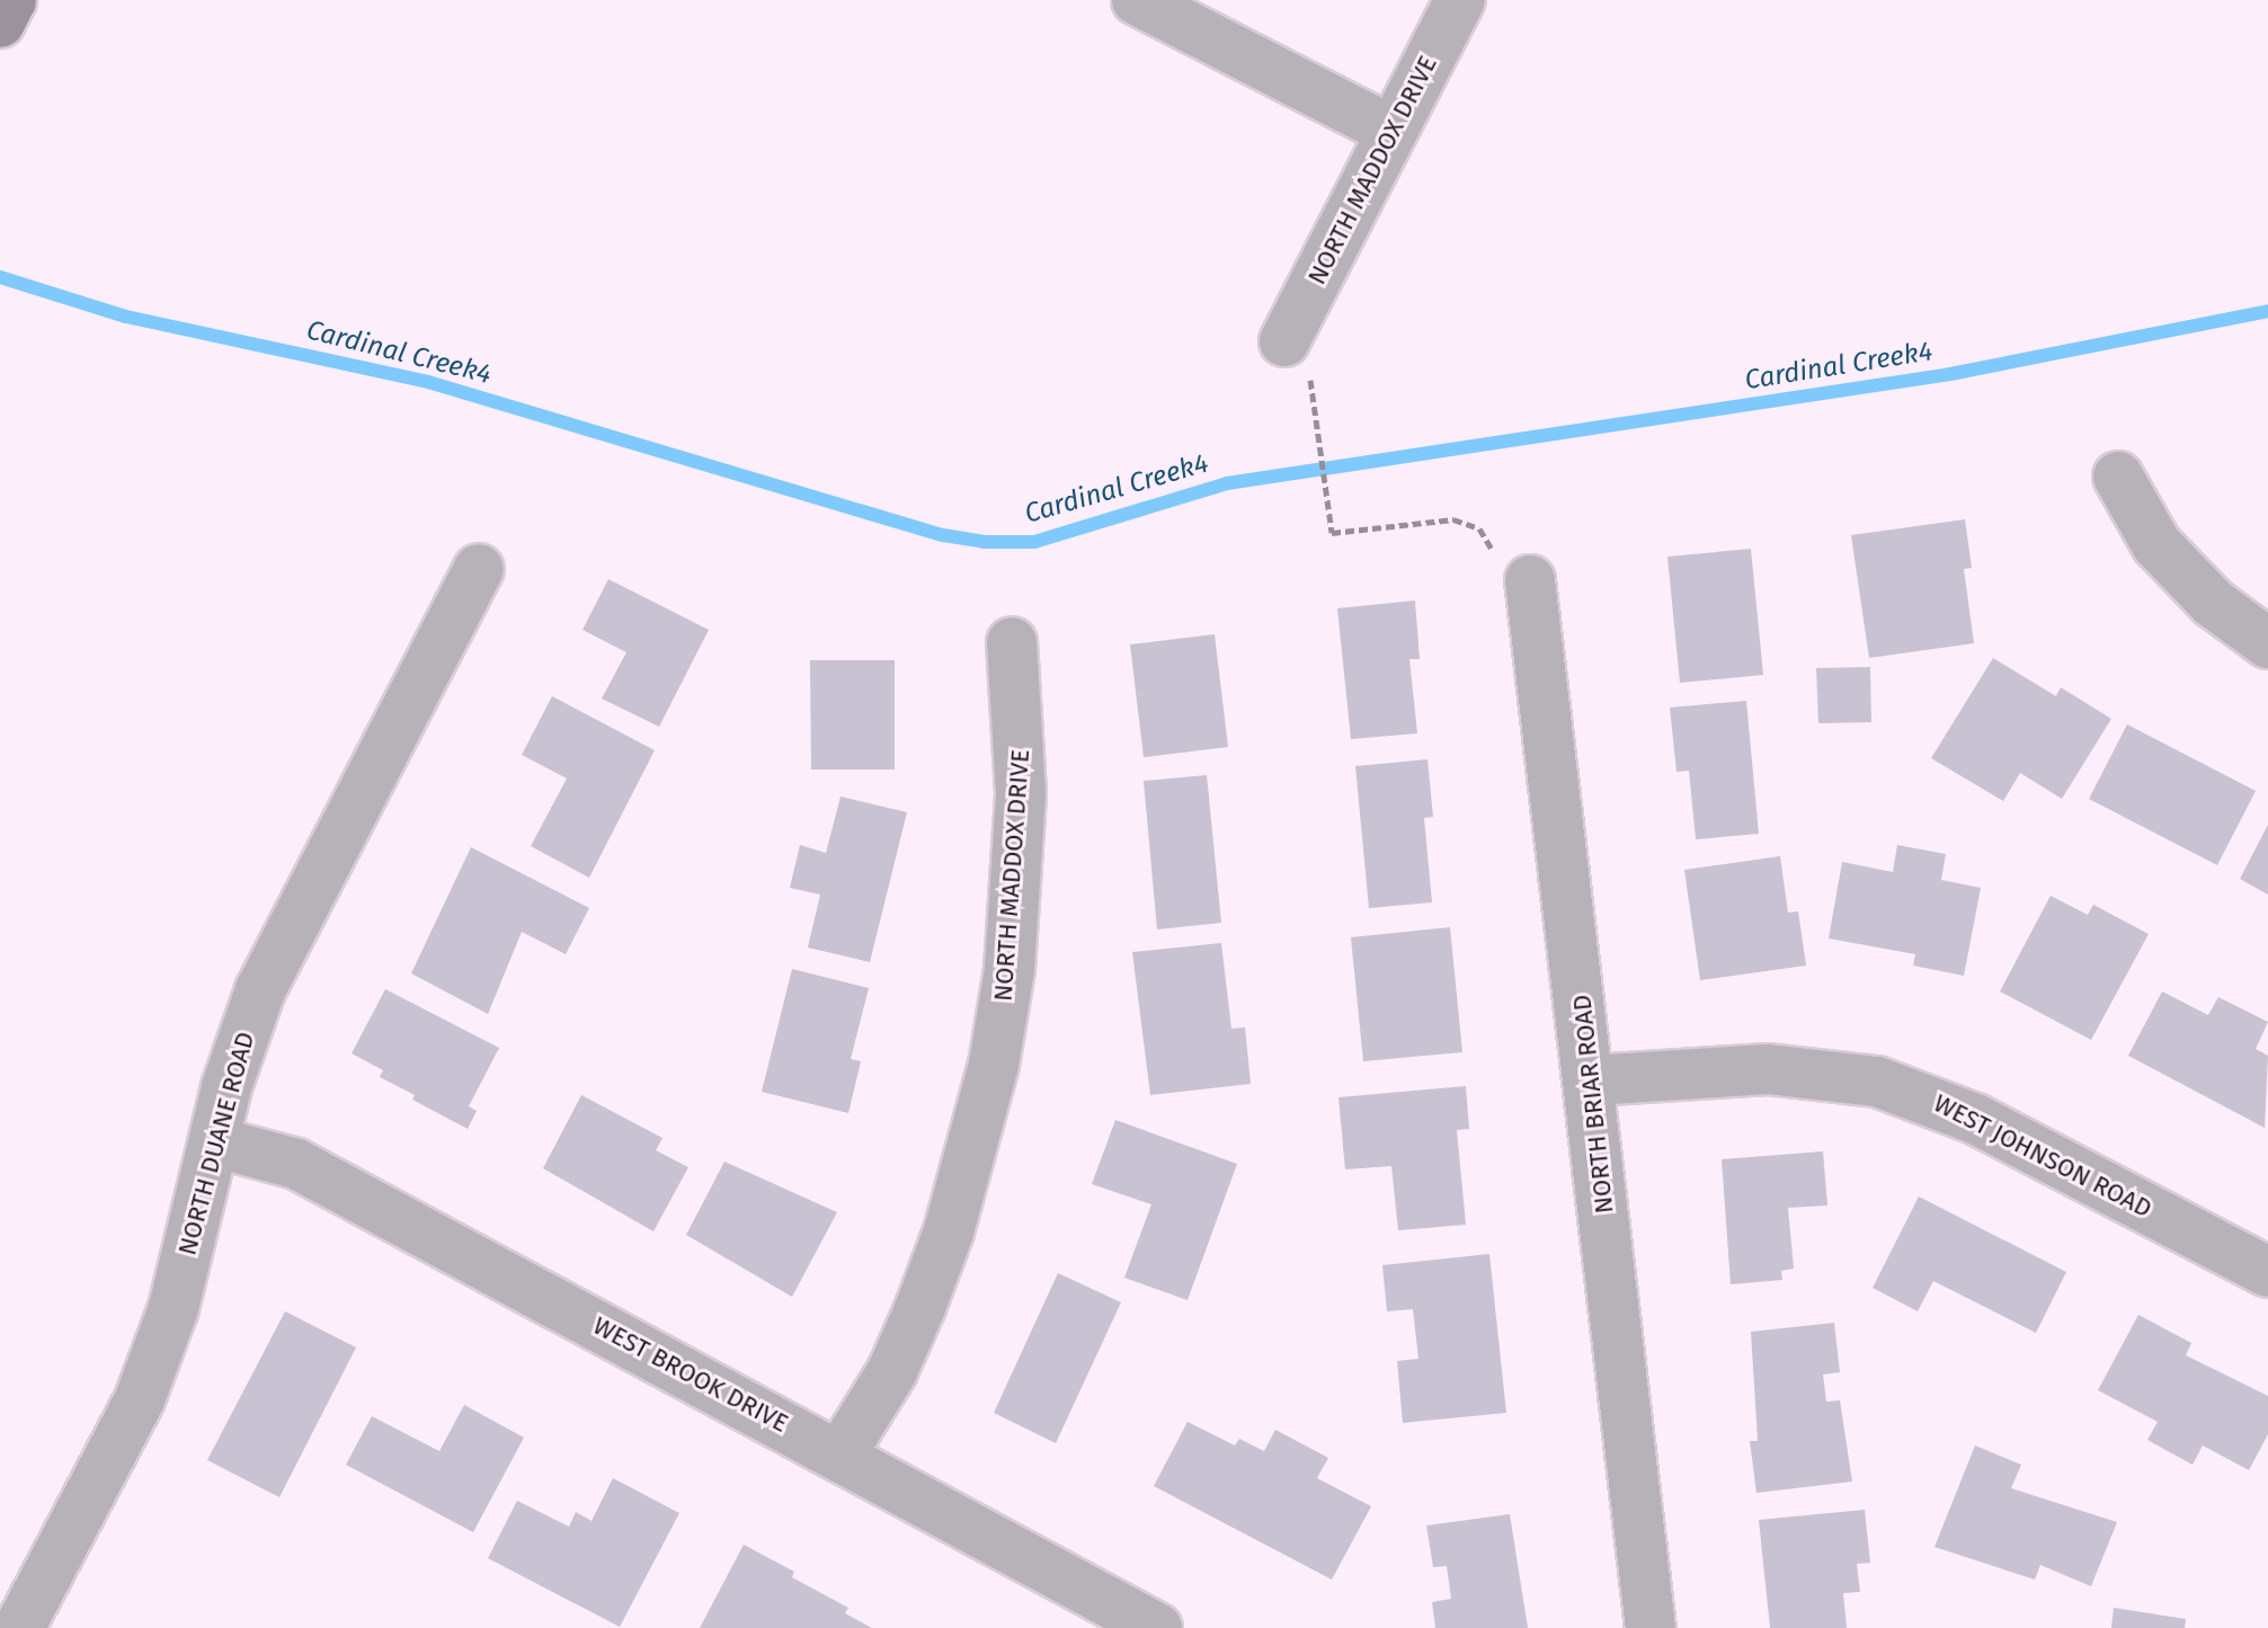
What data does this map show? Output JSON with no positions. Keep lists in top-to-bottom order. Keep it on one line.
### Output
{"streets":{"street":["NORTH MADDOX DRIVE","NORTH BRIAR ROAD","NORTH DUANE ROAD","WEST JOHNSON ROAD","WEST BROOK DRIVE"]},"crossings":[["NORTH MADDOX DRIVE","WEST BROOK DRIVE"],["NORTH BRIAR ROAD","WEST JOHNSON ROAD"],["NORTH DUANE ROAD","WEST BROOK DRIVE"]],"water":["Cardinal Creek4"]}
